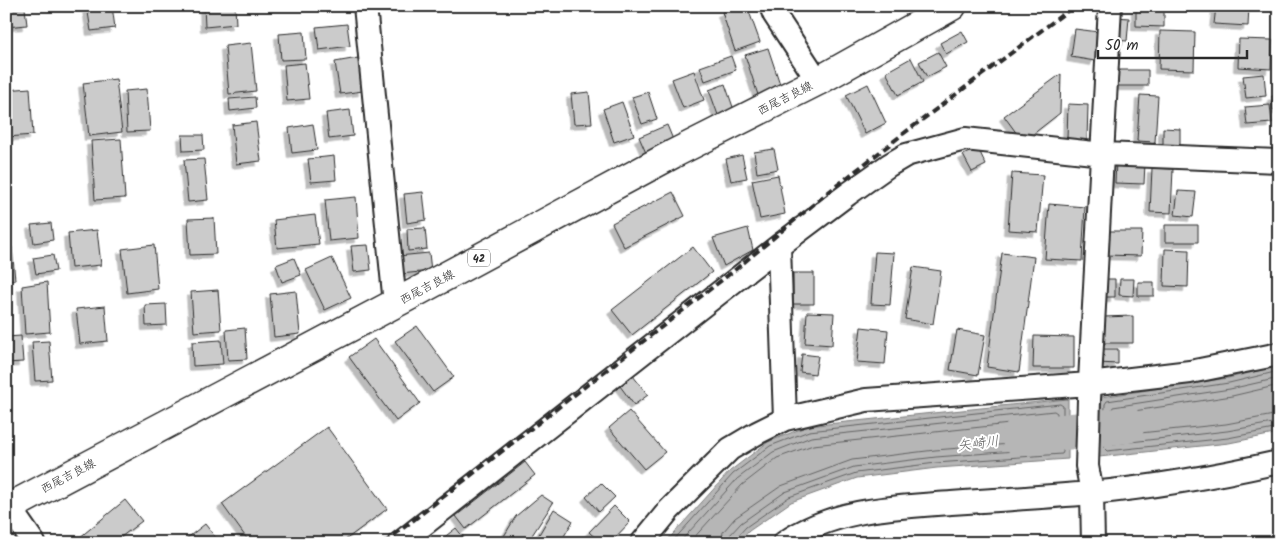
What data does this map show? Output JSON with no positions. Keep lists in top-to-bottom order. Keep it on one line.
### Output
{"streets":{"main road":["西尾吉良線","42"]},"water":["矢崎川"],"scale_bar":"50 m"}
